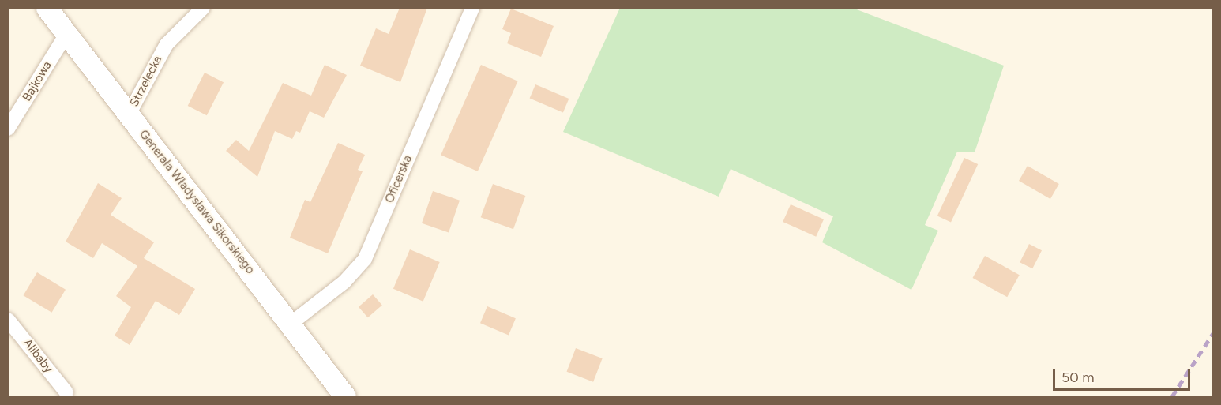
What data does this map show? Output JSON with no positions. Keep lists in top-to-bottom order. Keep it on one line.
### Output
{"streets":{"street":["Bajkowa","Strzelecka","Oficerska","Generała Władysława Sikorskiego","Alibaby"]},"crossings":[["Bajkowa","Generała Władysława Sikorskiego"],["Strzelecka","Generała Władysława Sikorskiego"],["Oficerska","Generała Władysława Sikorskiego"]],"scale_bar":"50 m"}
